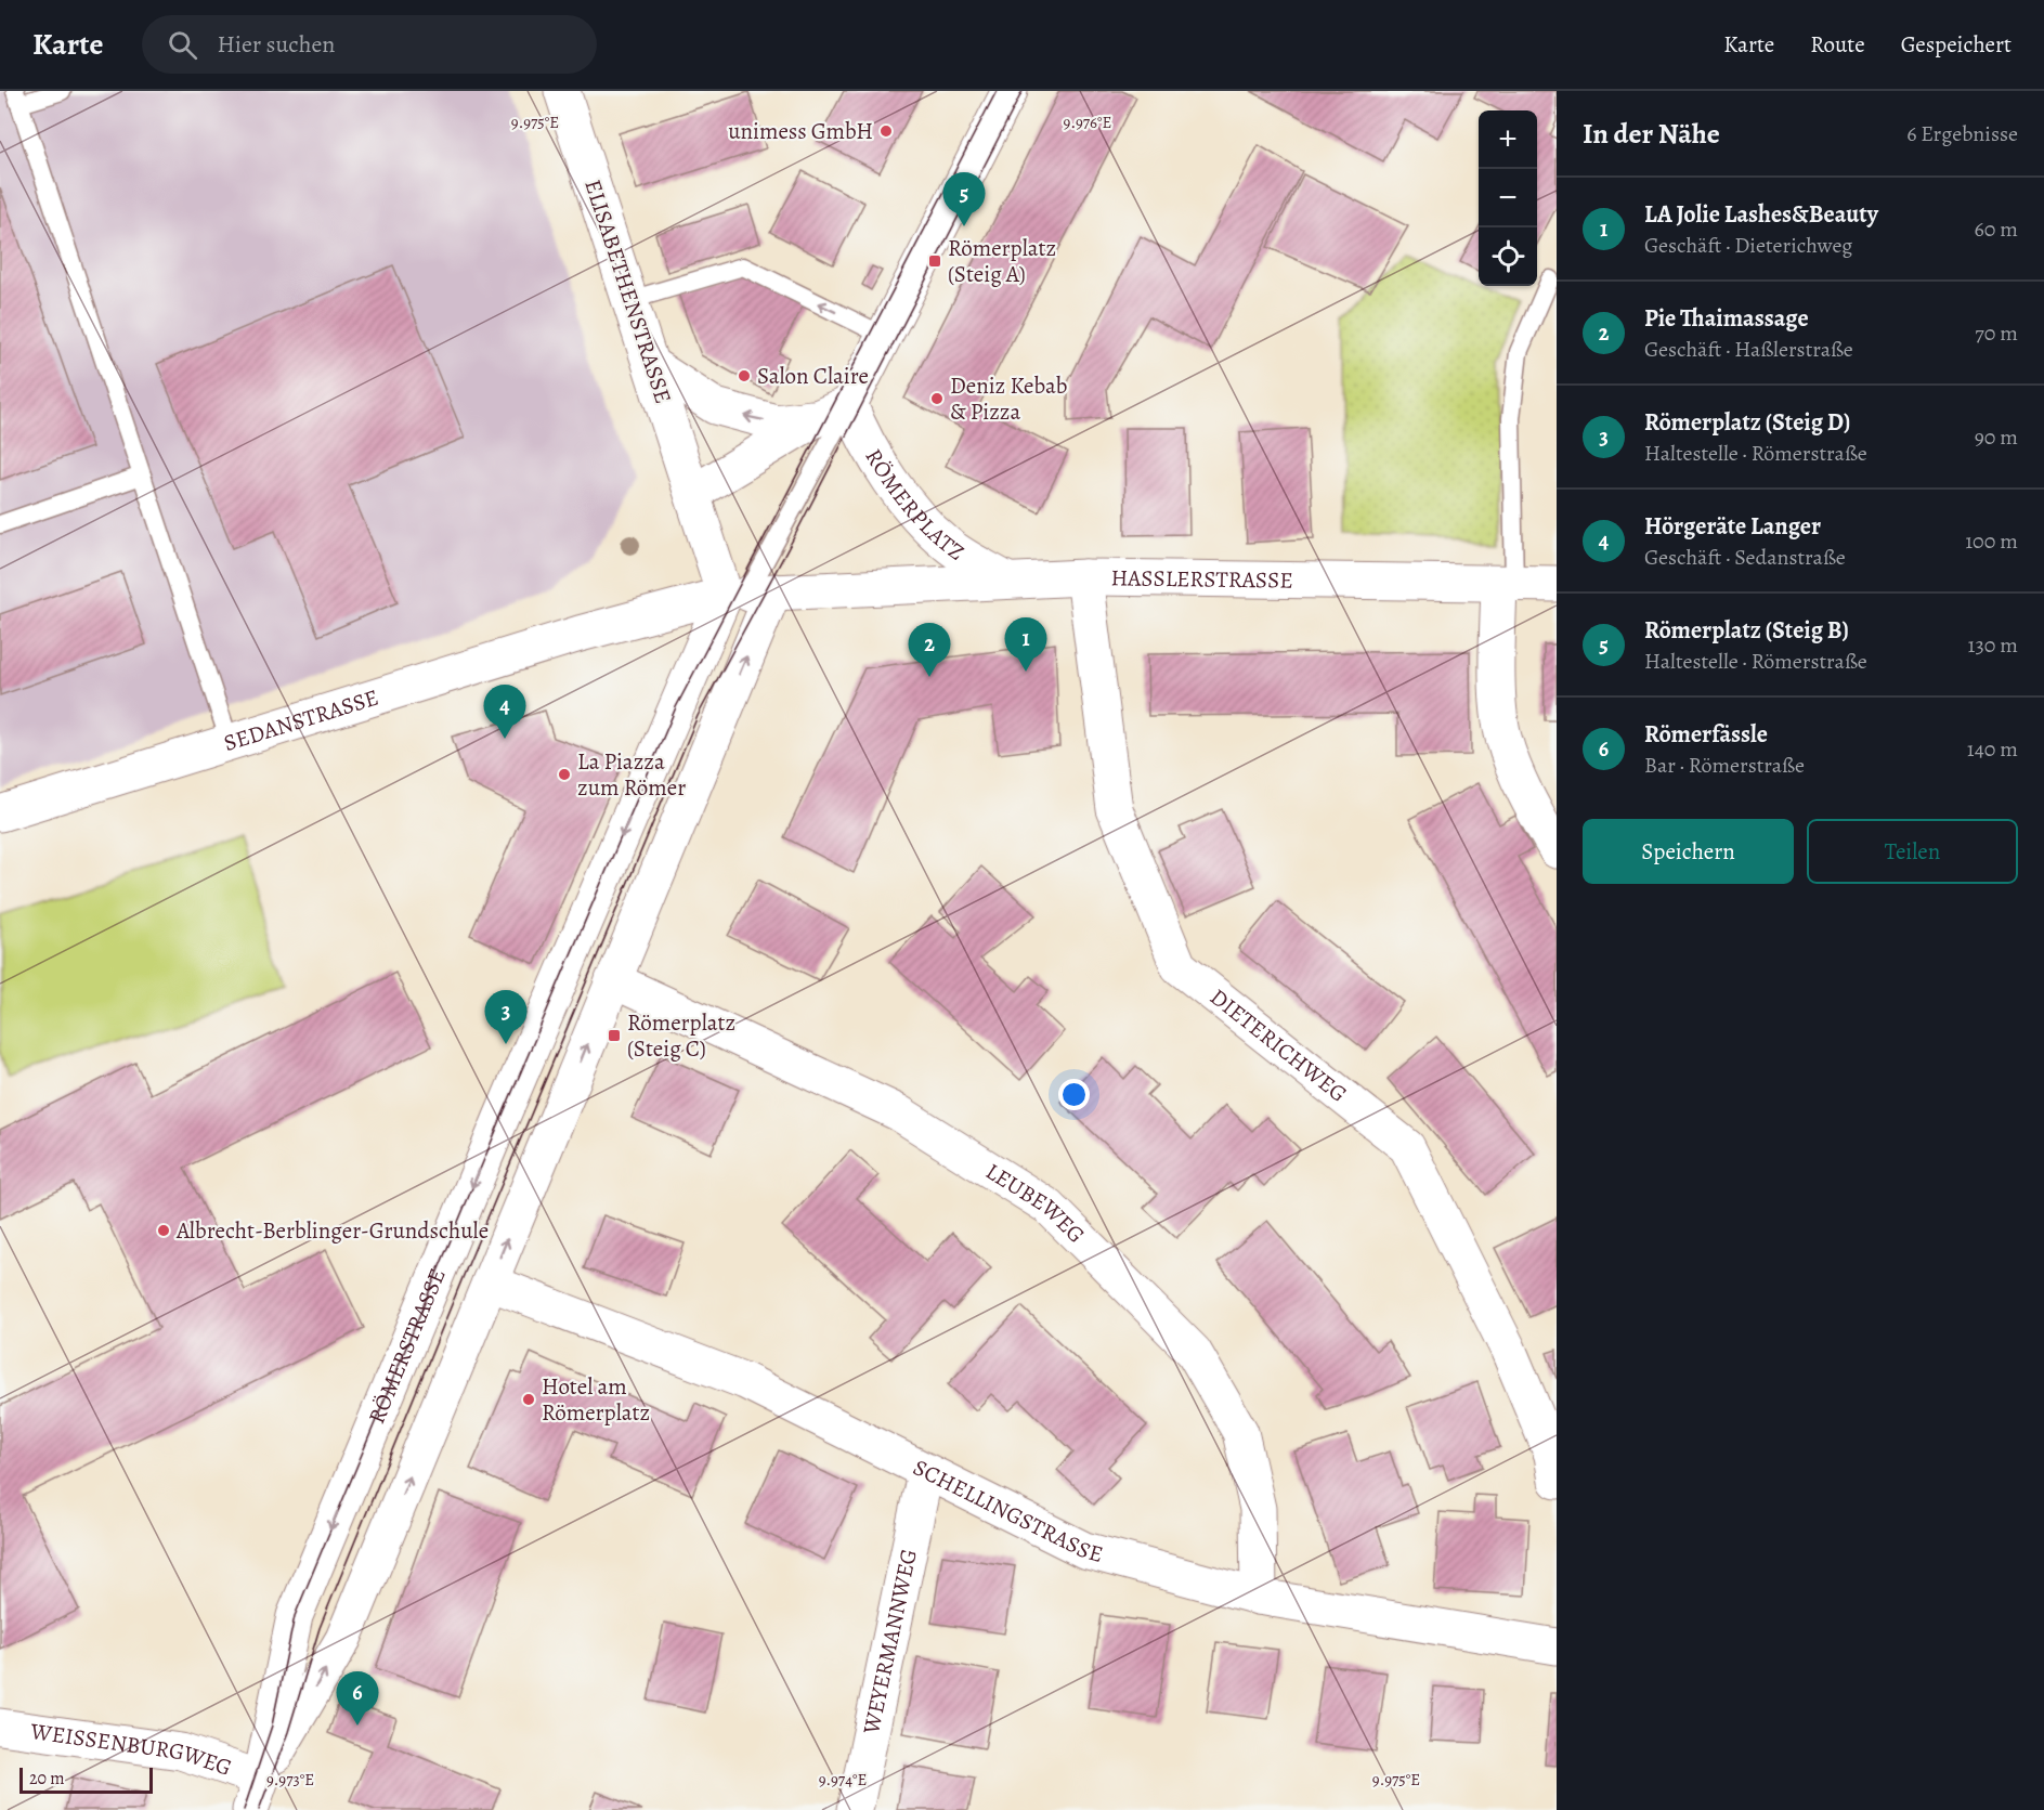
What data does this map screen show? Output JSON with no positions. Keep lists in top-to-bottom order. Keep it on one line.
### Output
{"streets":{"street":["ELISABETHENSTRASSE","RÖMERPLATZ","HASSLERSTRASSE","SEDANSTRASSE","DIETERICHWEG","LEUBEWEG","RÖMERSTRASSE","SCHELLINGSTRASSE","WEYERMANNWEG","WEISSENBURGWEG"]},"crossings":[["RÖMERPLATZ","HASSLERSTRASSE"],["HASSLERSTRASSE","SEDANSTRASSE"],["HASSLERSTRASSE","DIETERICHWEG"],["HASSLERSTRASSE","RÖMERSTRASSE"],["SEDANSTRASSE","RÖMERSTRASSE"],["LEUBEWEG","SCHELLINGSTRASSE"],["RÖMERSTRASSE","WEISSENBURGWEG"],["SCHELLINGSTRASSE","WEYERMANNWEG"]],"places":{"other":["unimess GmbH","Salon Claire","Deniz Kebab & Pizza","La Piazza zum Römer","Albrecht-Berblinger-Grundschule","Hotel am Römerplatz"],"transit":["Römerplatz (Steig A)","Römerplatz (Steig C)"]},"scale_bar":"20 m","page":{"header":"Karte","search":"Hier suchen","nav":["Karte","Route","Gespeichert"],"heading":["In der Nähe","6 Ergebnisse"],"map_buttons":["+","−"],"pins":["5","1","2","4","3","6"],"list":[{"mark":"1","name":"LA Jolie Lashes&Beauty","note":"Geschäft · Dieterichweg","value":"60 m"},{"mark":"2","name":"Pie Thaimassage","note":"Geschäft · Haßlerstraße","value":"70 m"},{"mark":"3","name":"Römerplatz (Steig D)","note":"Haltestelle · Römerstraße","value":"90 m"},{"mark":"4","name":"Hörgeräte Langer","note":"Geschäft · Sedanstraße","value":"100 m"},{"mark":"5","name":"Römerplatz (Steig B)","note":"Haltestelle · Römerstraße","value":"130 m"},{"mark":"6","name":"Römerfässle","note":"Bar · Römerstraße","value":"140 m"}],"buttons":["Speichern","Teilen"],"scale":"20 m"},"coordinates":["9.975°E","9.976°E","9.973°E","9.974°E"]}
